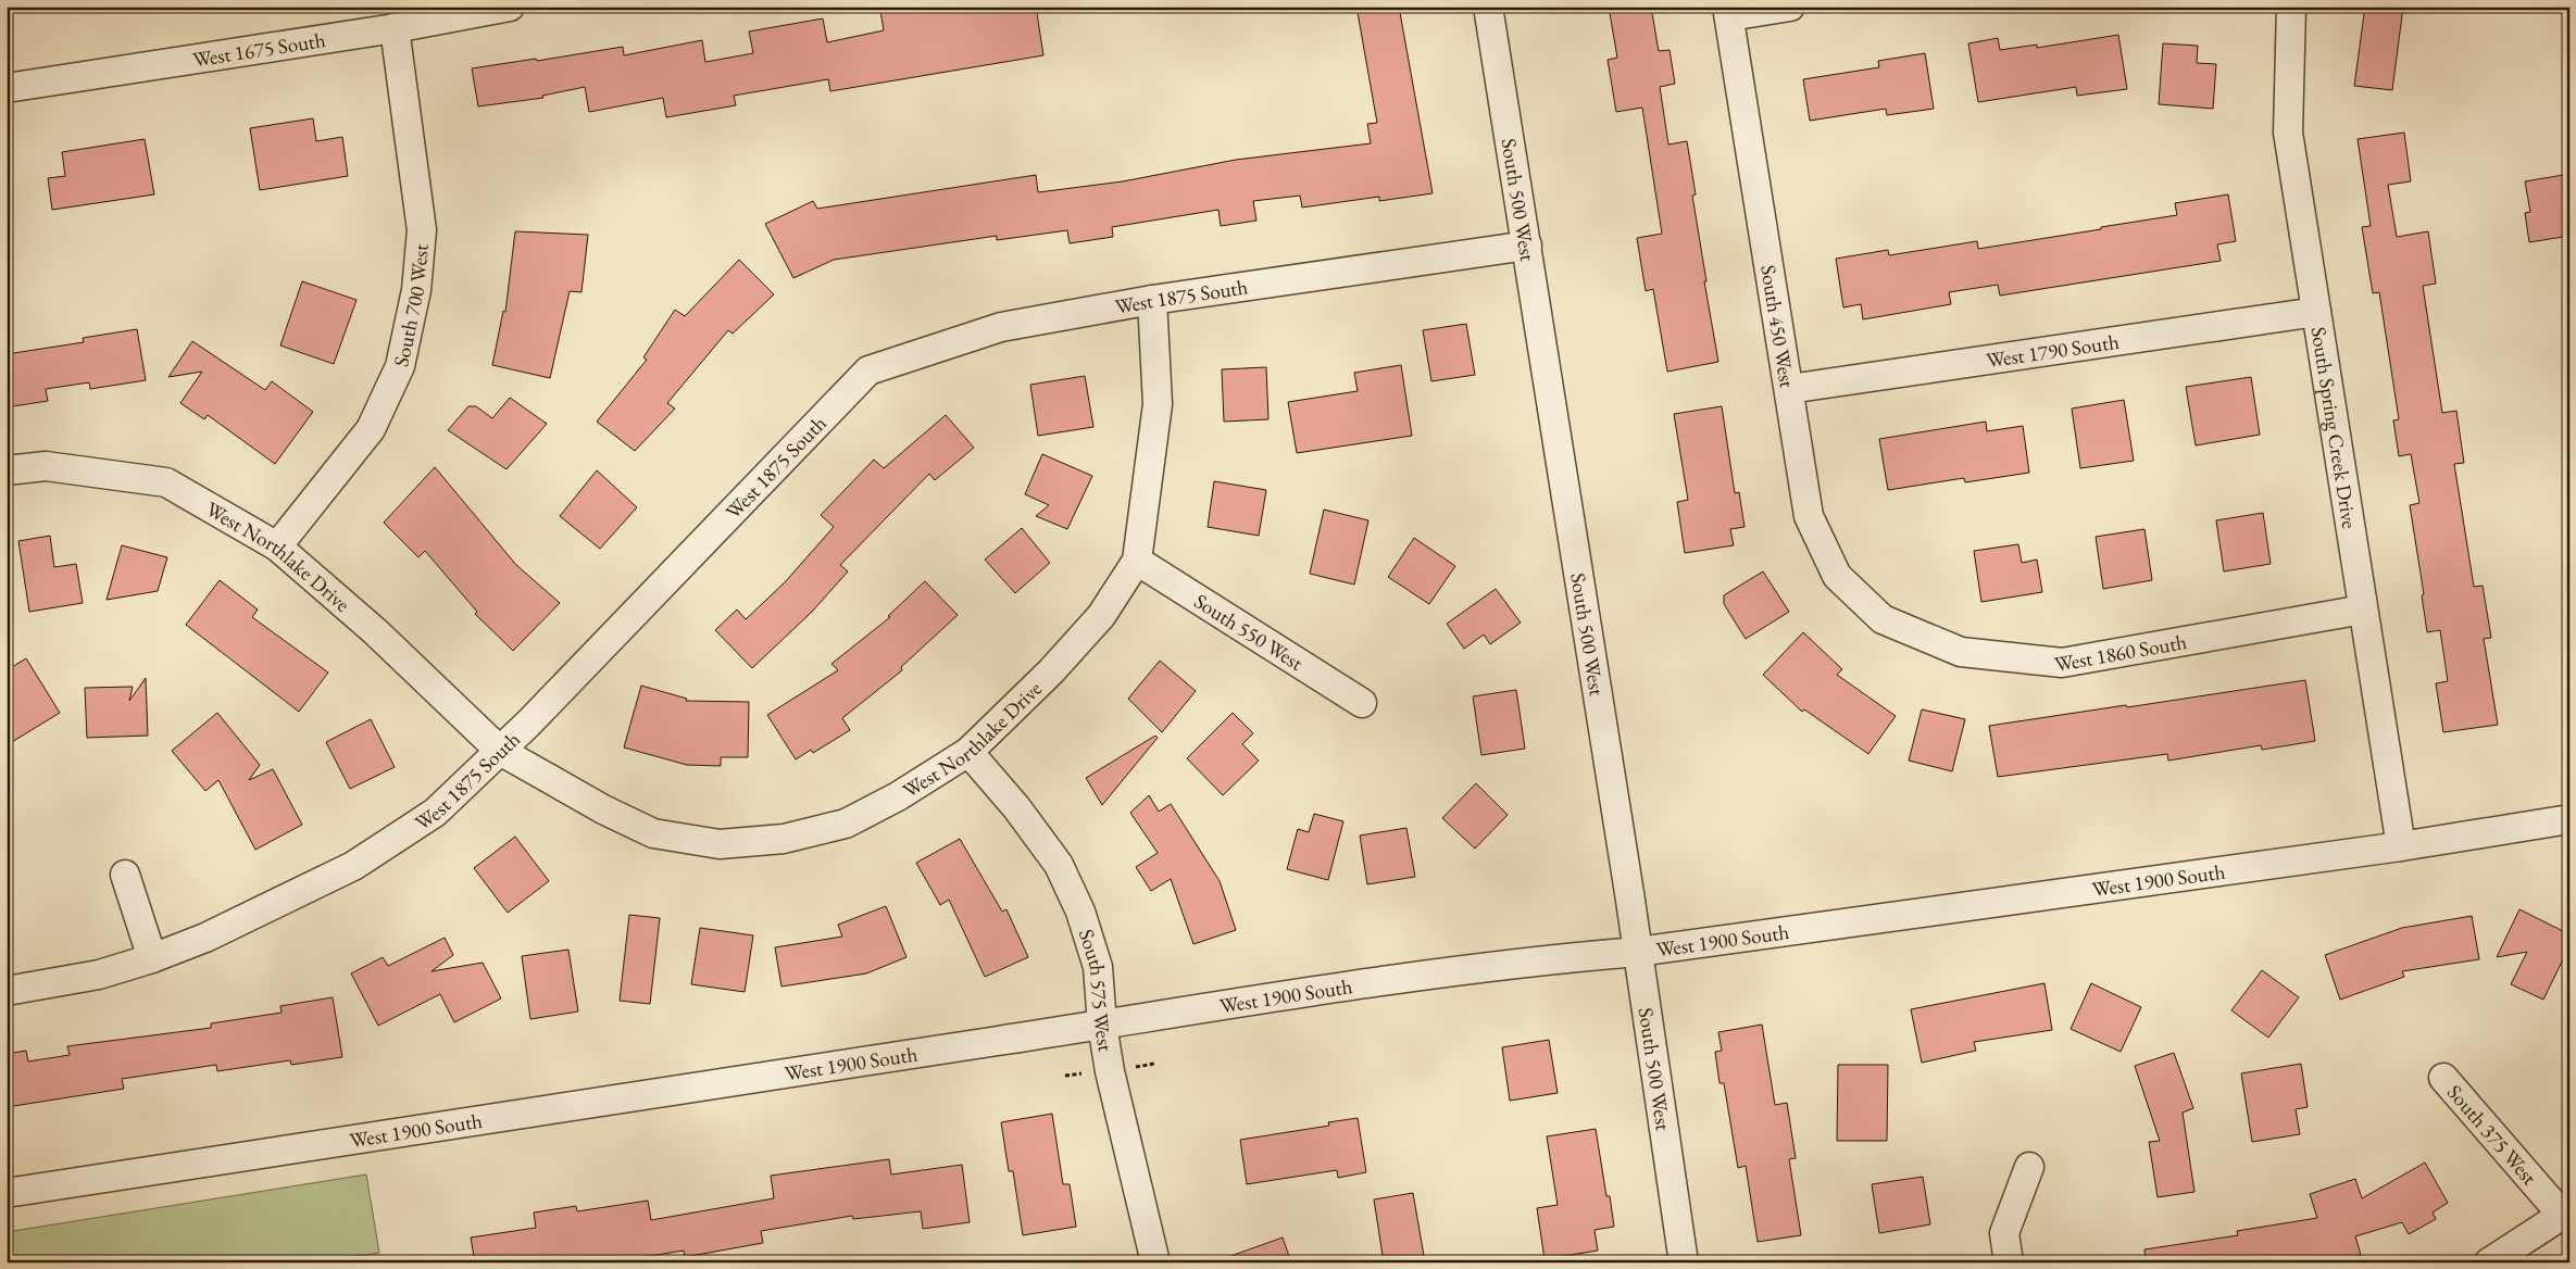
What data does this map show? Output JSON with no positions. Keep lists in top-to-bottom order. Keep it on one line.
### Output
{"streets":{"street":["West 1675 South","South 500 West","West 1875 South","South 700 West","South 450 West","West 1790 South","South Spring Creek Drive","West Northlake Drive","South 550 West","West 1860 South","West 1900 South","South 575 West","South 375 West"]},"crossings":[["West 1675 South","South 700 West"],["South 500 West","West 1875 South"],["South 500 West","West 1900 South"],["West 1875 South","West Northlake Drive"],["South 700 West","West Northlake Drive"],["South 450 West","West 1790 South"],["South 450 West","West 1860 South"],["West 1790 South","South Spring Creek Drive"],["South Spring Creek Drive","West 1860 South"],["South Spring Creek Drive","West 1900 South"],["West Northlake Drive","South 550 West"],["West Northlake Drive","South 575 West"],["West 1900 South","South 575 West"]]}
